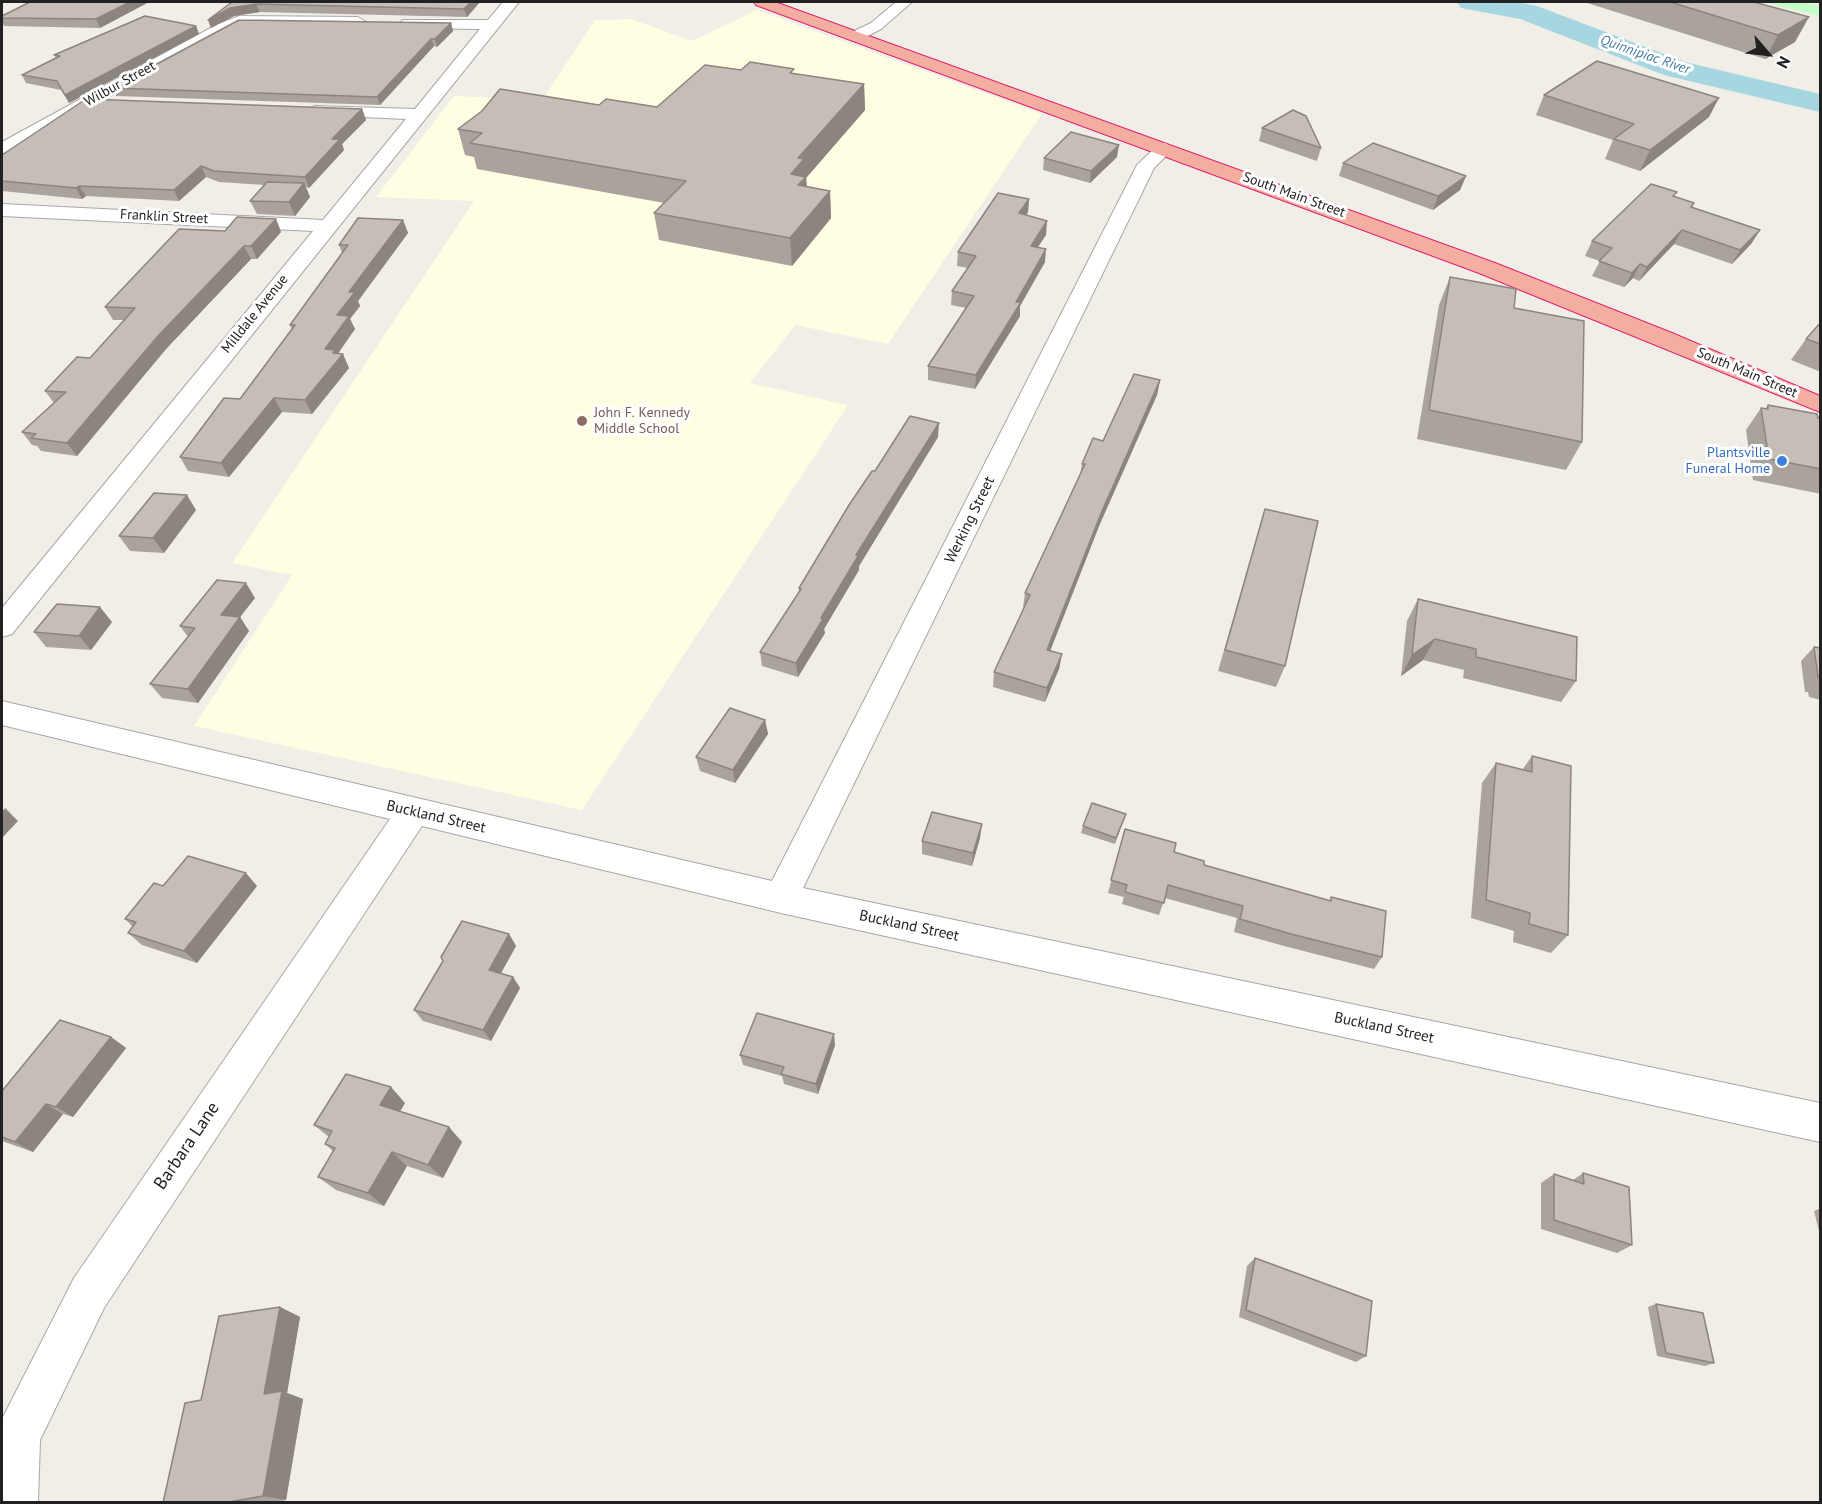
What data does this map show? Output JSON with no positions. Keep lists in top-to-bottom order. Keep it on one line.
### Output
{"streets":{"highway":["South Main Street"],"street":["Wilbur Street","Franklin Street","Milldale Avenue","Werking Street","Buckland Street","Barbara Lane"]},"crossings":[["Wilbur Street","Milldale Avenue"],["South Main Street","Werking Street"],["Franklin Street","Milldale Avenue"],["Werking Street","Buckland Street"],["Buckland Street","Barbara Lane"]],"water":["Quinnipiac River"],"places":["John F. Kennedy Middle School","Plantsville Funeral Home"],"north":"bottom right"}
